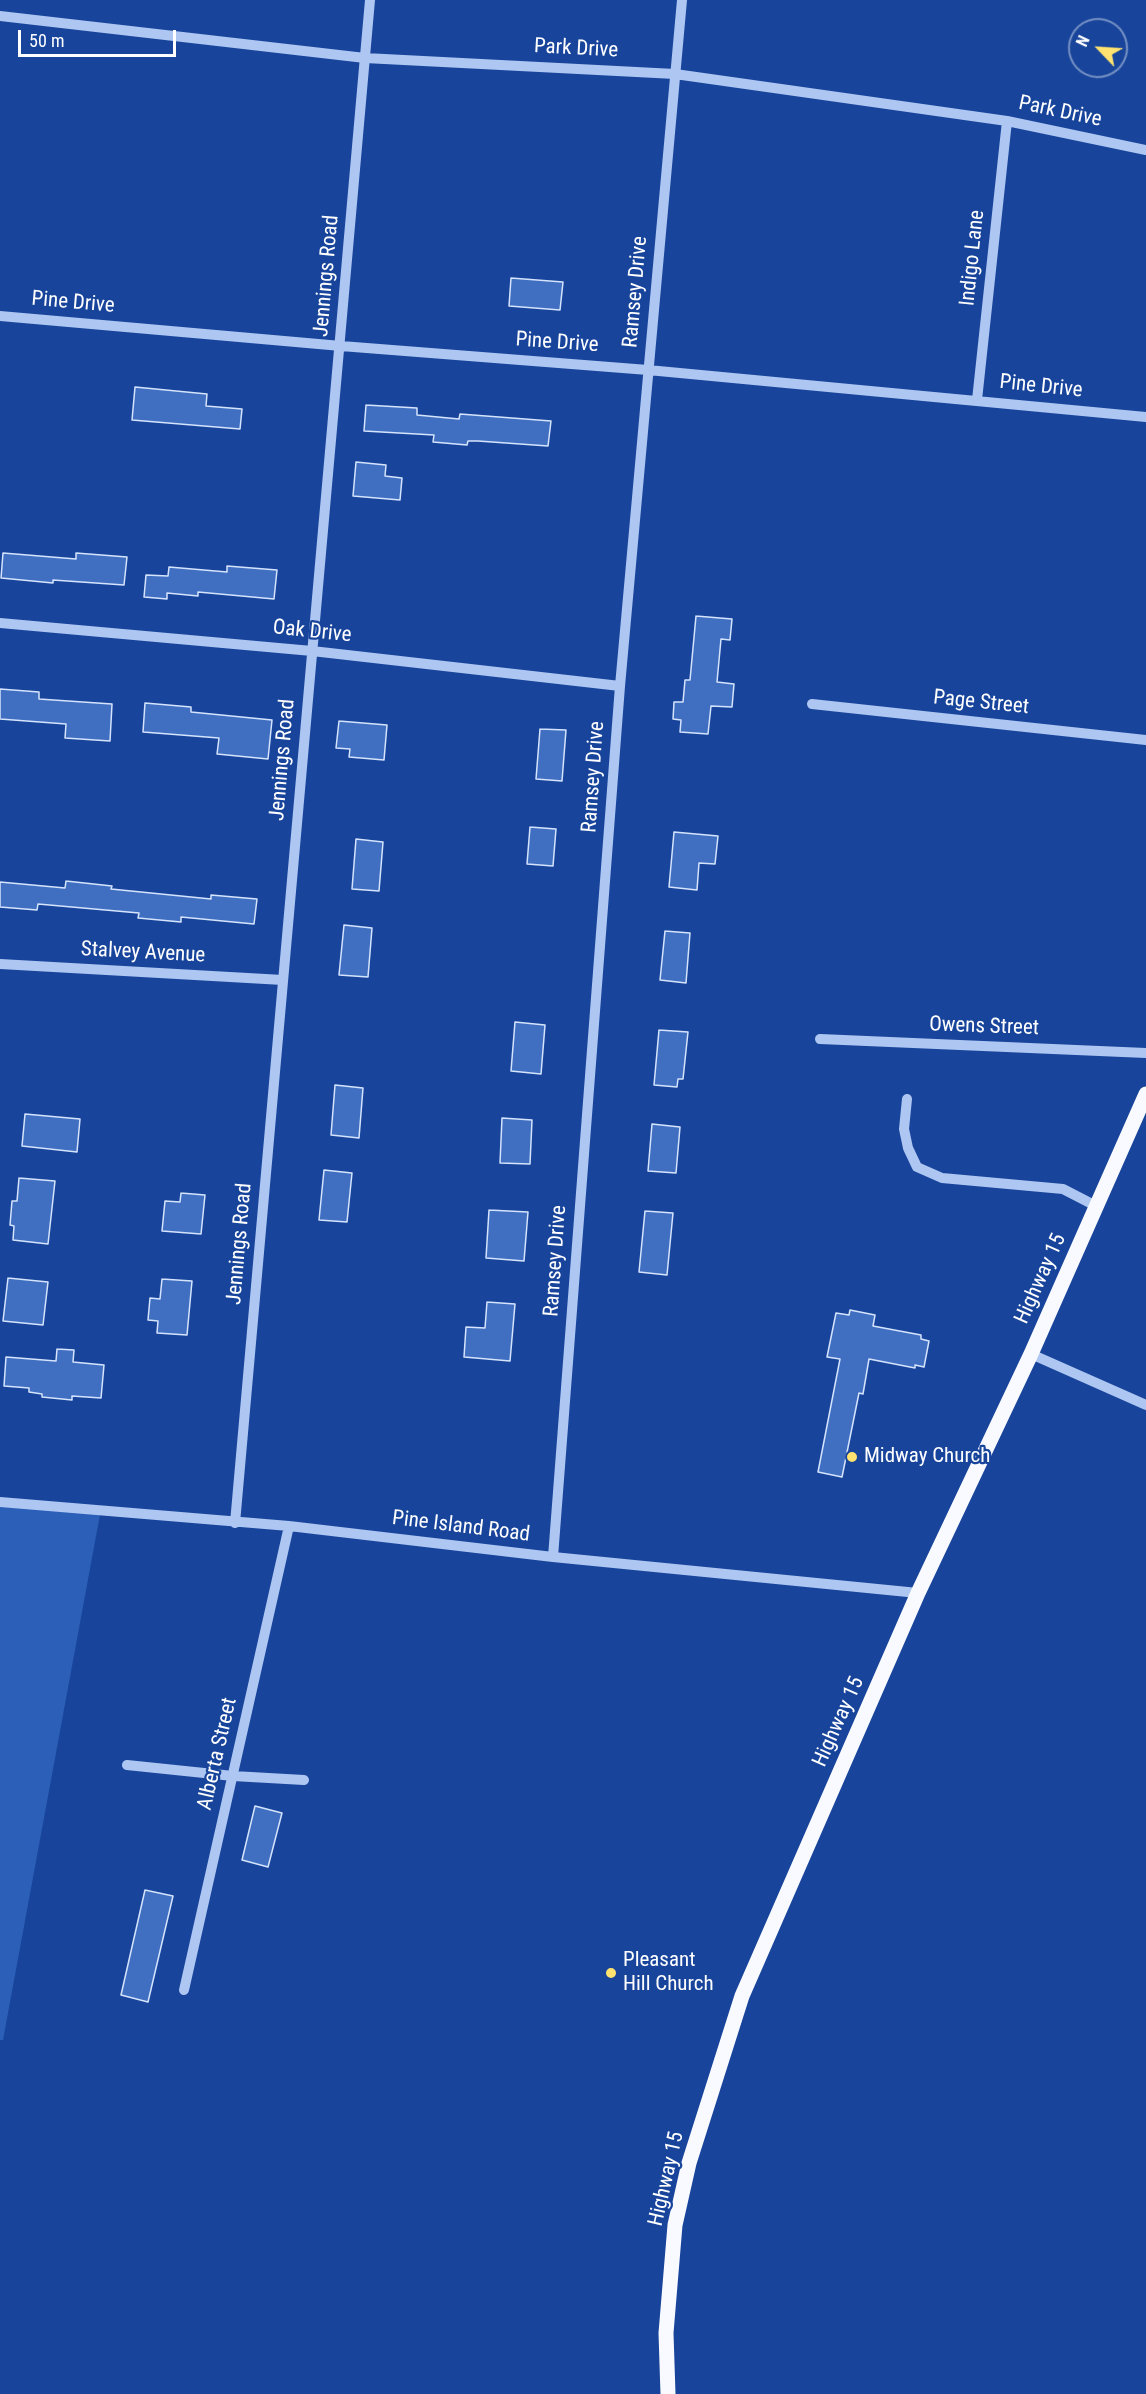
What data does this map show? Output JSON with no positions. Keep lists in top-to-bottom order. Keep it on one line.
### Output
{"streets":{"main road":["Highway 15"],"street":["Park Drive","Indigo Lane","Jennings Road","Ramsey Drive","Pine Drive","Oak Drive","Page Street","Stalvey Avenue","Owens Street","Pine Island Road","Alberta Street"]},"crossings":[["Park Drive","Indigo Lane"],["Park Drive","Jennings Road"],["Park Drive","Ramsey Drive"],["Indigo Lane","Pine Drive"],["Jennings Road","Pine Drive"],["Jennings Road","Oak Drive"],["Jennings Road","Stalvey Avenue"],["Jennings Road","Pine Island Road"],["Ramsey Drive","Pine Drive"],["Ramsey Drive","Oak Drive"],["Ramsey Drive","Pine Island Road"],["Highway 15","Pine Island Road"],["Pine Island Road","Alberta Street"]],"places":["Midway Church","Pleasant Hill Church"],"scale_bar":"50 m","north":"top left"}
